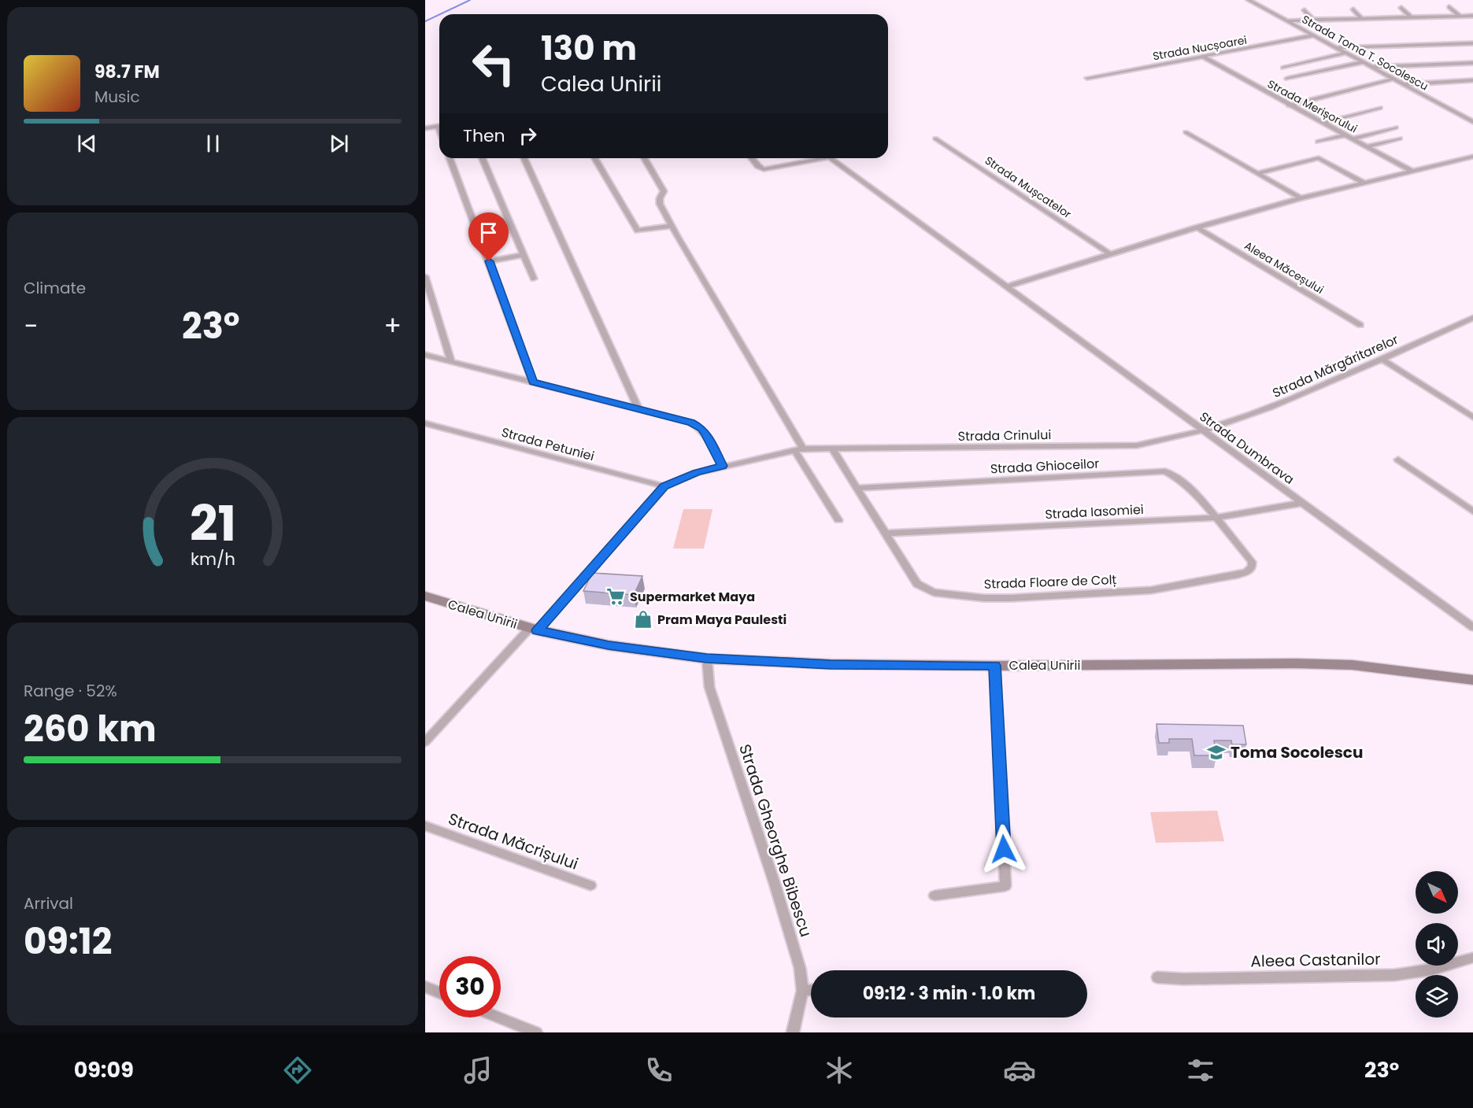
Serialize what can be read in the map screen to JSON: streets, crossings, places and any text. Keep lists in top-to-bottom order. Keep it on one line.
{"streets":{"main road":["Calea Unirii"],"street":["Strada Nucșoarei","Strada Toma T. Socolescu","Strada Merișorului","Strada Mușcatelor","Aleea Măceșului","Strada Mărgăritarelor","Strada Crinului","Strada Petuniei","Strada Dumbrava","Strada Ghioceilor","Strada Iasomiei","Strada Floare de Colț","Strada Gheorghe Bibescu","Strada Măcrișului","Aleea Castanilor"]},"crossings":[["Strada Nucșoarei","Strada Toma T. Socolescu"],["Strada Nucșoarei","Strada Merișorului"],["Strada Mărgăritarelor","Strada Crinului"],["Strada Mărgăritarelor","Strada Dumbrava"],["Strada Crinului","Strada Petuniei"],["Strada Crinului","Strada Dumbrava"],["Strada Crinului","Strada Floare de Colț"],["Strada Dumbrava","Strada Iasomiei"],["Strada Ghioceilor","Strada Iasomiei"],["Strada Ghioceilor","Strada Floare de Colț"],["Strada Iasomiei","Strada Floare de Colț"],["Calea Unirii","Strada Gheorghe Bibescu"]],"places":{"supermarket":["Supermarket Maya"],"shop":["Pram Maya Paulesti"],"school or university":["Toma Socolescu"]},"north":"bottom right","page":{"turn":["130 m","Calea Unirii"],"song":["98.7 FM","Music"],"then":"Then","tile":["Climate",["Range · 52%","260 km"],["Arrival","09:12"]],"heat":["−","23°","+"],"limit":"30","trip":"09:12 · 3 min · 1.0 km","tabs":["09:09","23°"],"gauge":["21","km/h"]}}
